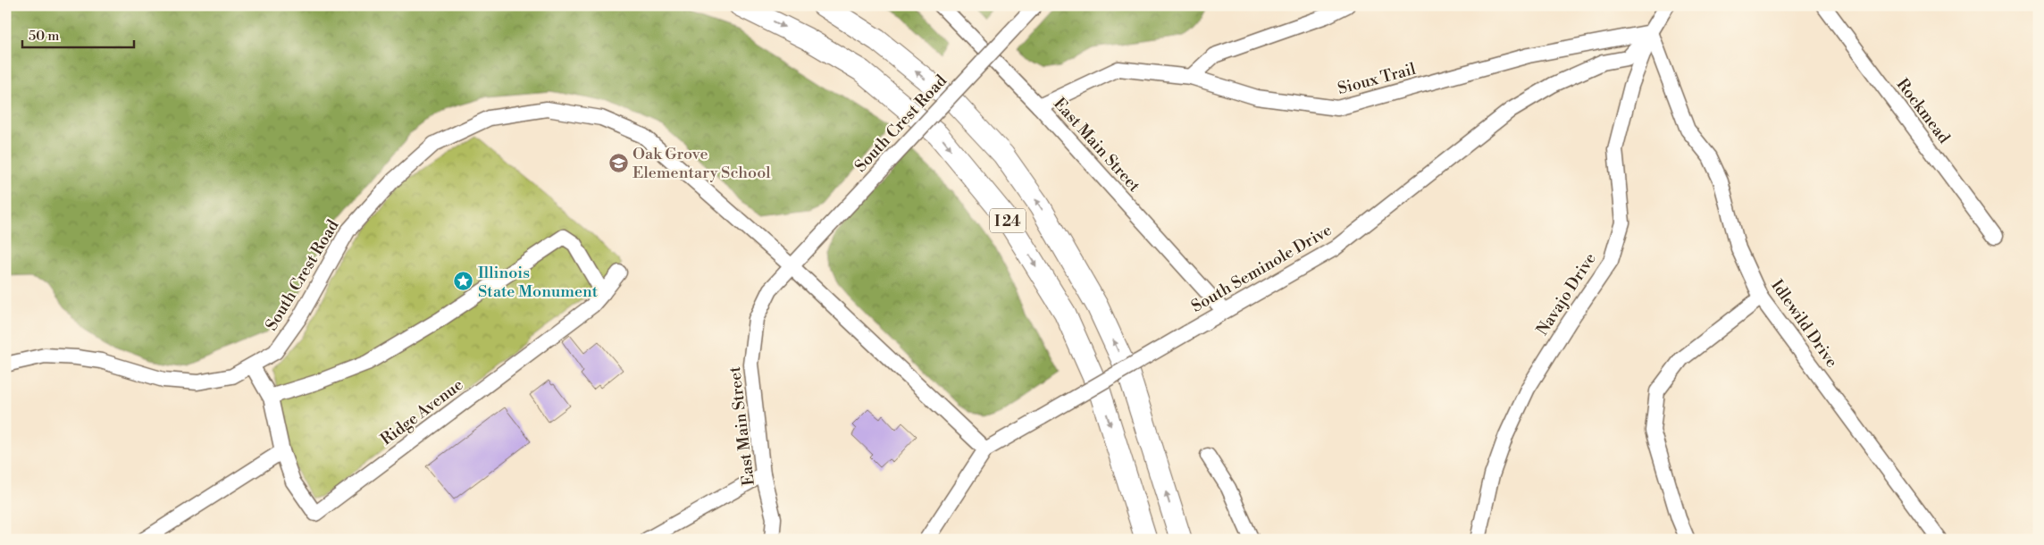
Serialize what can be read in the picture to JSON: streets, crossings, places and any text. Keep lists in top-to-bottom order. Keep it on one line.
{"streets":{"highway":["I 24"],"street":["Sioux Trail","Rockmead","South Crest Road","East Main Street","South Seminole Drive","Navajo Drive","Idlewild Drive","Ridge Avenue"]},"crossings":[["Sioux Trail","East Main Street"],["Sioux Trail","South Seminole Drive"],["Sioux Trail","Navajo Drive"],["Sioux Trail","Idlewild Drive"],["South Crest Road","East Main Street"],["South Crest Road","South Seminole Drive"],["South Crest Road","Ridge Avenue"],["East Main Street","South Seminole Drive"],["South Seminole Drive","Navajo Drive"],["South Seminole Drive","Idlewild Drive"],["Navajo Drive","Idlewild Drive"]],"places":{"school or university":["Oak Grove Elementary School"],"place":["Illinois State Monument"]},"scale_bar":"50 m"}
